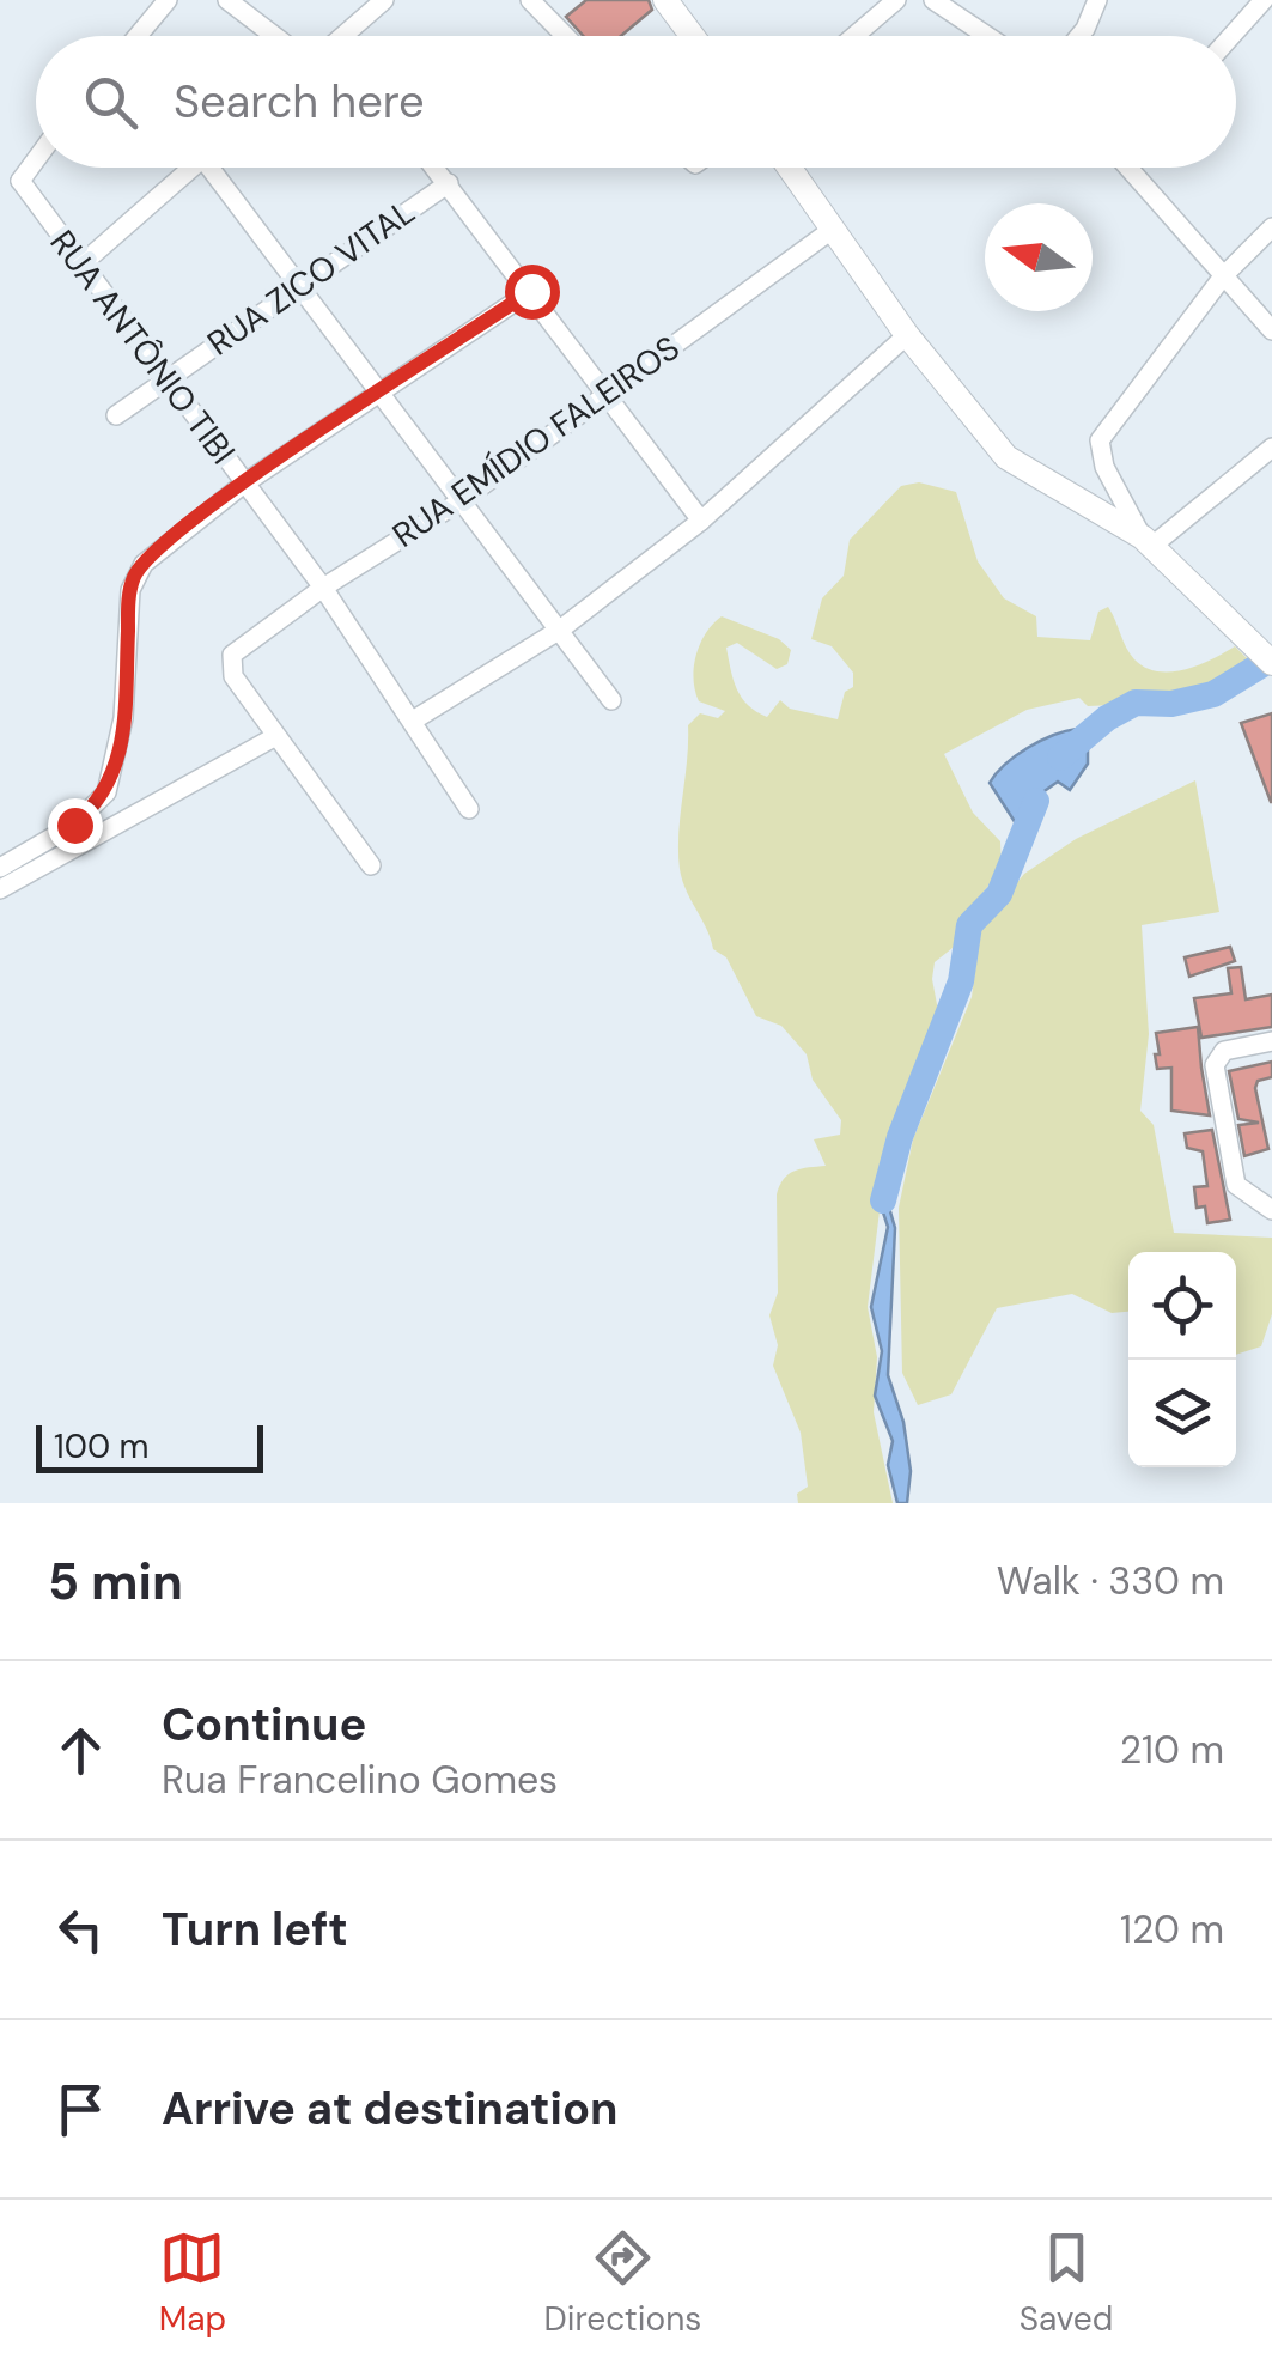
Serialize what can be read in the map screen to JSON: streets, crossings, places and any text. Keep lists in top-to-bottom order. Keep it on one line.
{"streets":{"street":["RUA ZICO VITAL","RUA ANTÔNIO TIBI","RUA EMÍDIO FALEIROS"]},"crossings":[["RUA ZICO VITAL","RUA ANTÔNIO TIBI"],["RUA ANTÔNIO TIBI","RUA EMÍDIO FALEIROS"]],"scale_bar":"100 m","north":"left","page":{"search":"Search here","scale":"100 m","heading":["5 min","Walk · 330 m"],"list":[["Continue","Rua Francelino Gomes","210 m"],["Turn left","120 m"],"Arrive at destination"],"nav":["Map","Directions","Saved"]}}
